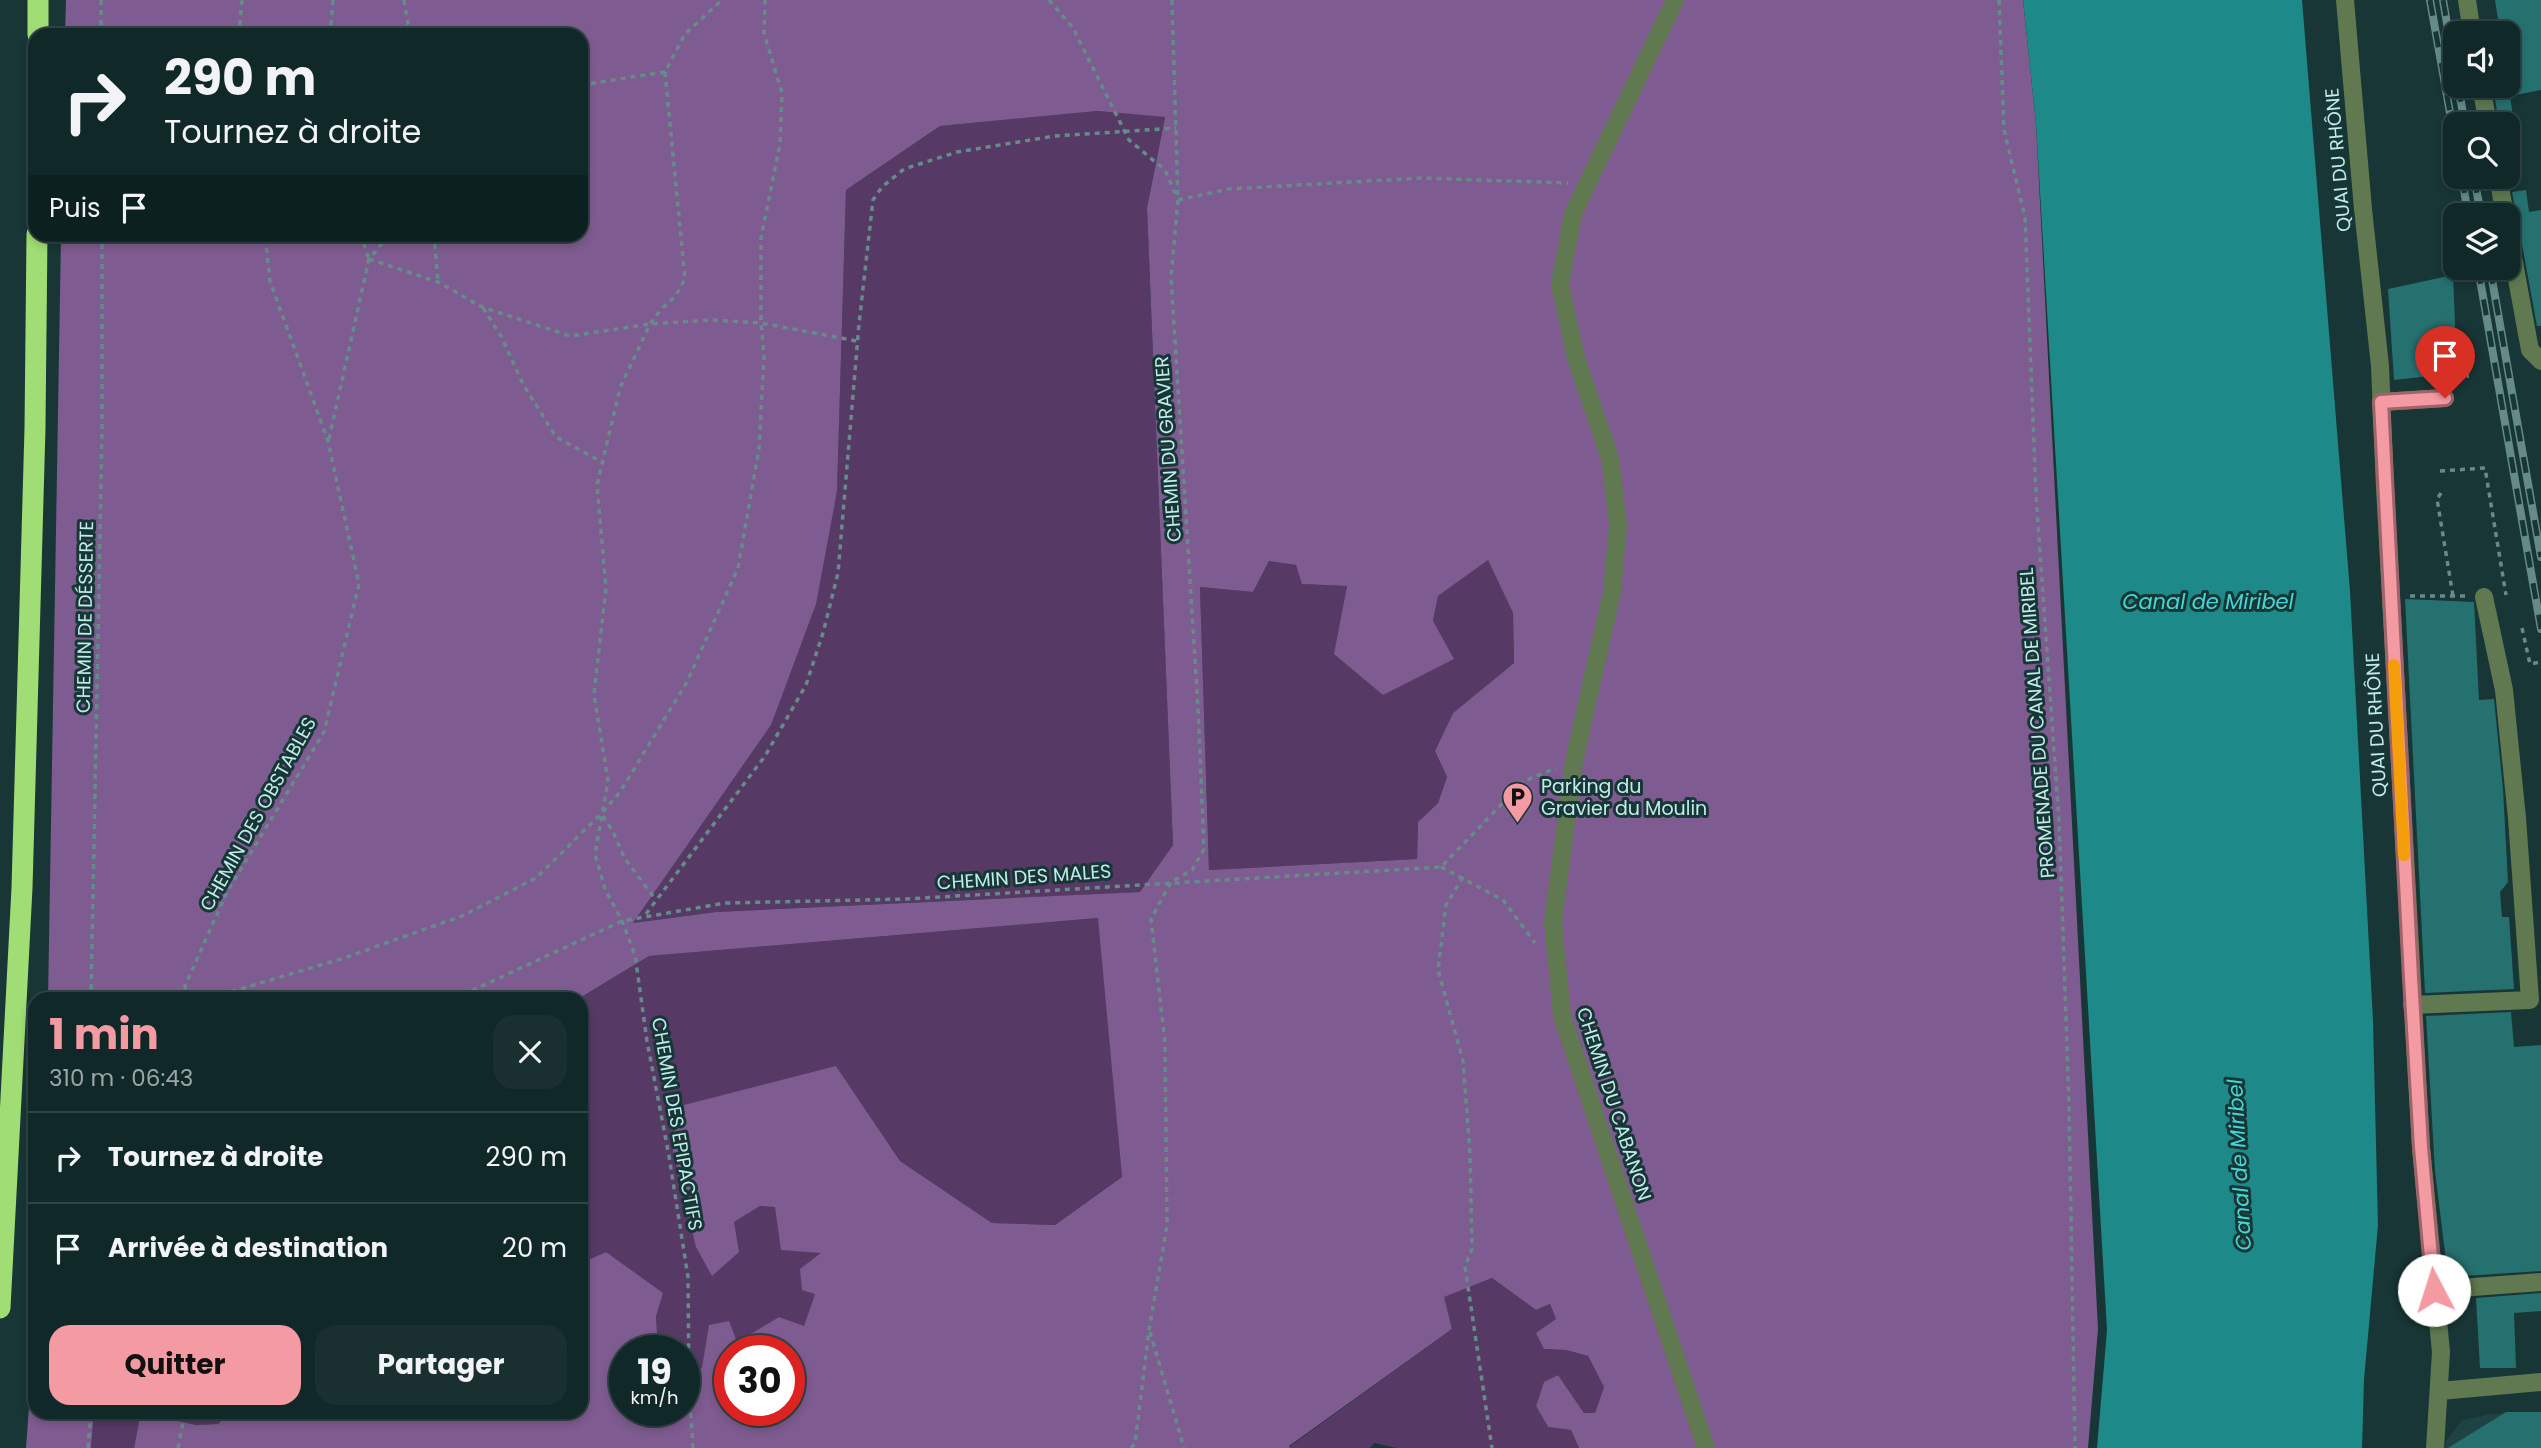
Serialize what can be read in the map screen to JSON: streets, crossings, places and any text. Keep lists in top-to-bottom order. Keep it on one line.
{"streets":{"street":["QUAI DU RHÔNE","CHEMIN DU CABANON"],"path":["CHEMIN DU GRAVIER","CHEMIN DE DÉSSERTE","PROMENADE DU CANAL DE MIRIBEL","CHEMIN DES OBSTABLES","CHEMIN DES MALES","CHEMIN DES EPIPACTIFS"]},"crossings":[["CHEMIN DU GRAVIER","CHEMIN DES MALES"],["CHEMIN DES MALES","CHEMIN DES EPIPACTIFS"]],"water":["Canal de Miribel"],"places":{"parking":["Parking du Gravier du Moulin"]},"page":{"turn":["290 m","Tournez à droite"],"then":"Puis","heading":["1 min","310 m · 06:43"],"list":[{"name":"Tournez à droite","value":"290 m"},{"name":"Arrivée à destination","value":"20 m"}],"buttons":["Quitter","Partager"],"speed":"19 km/h","limit":"30"}}
